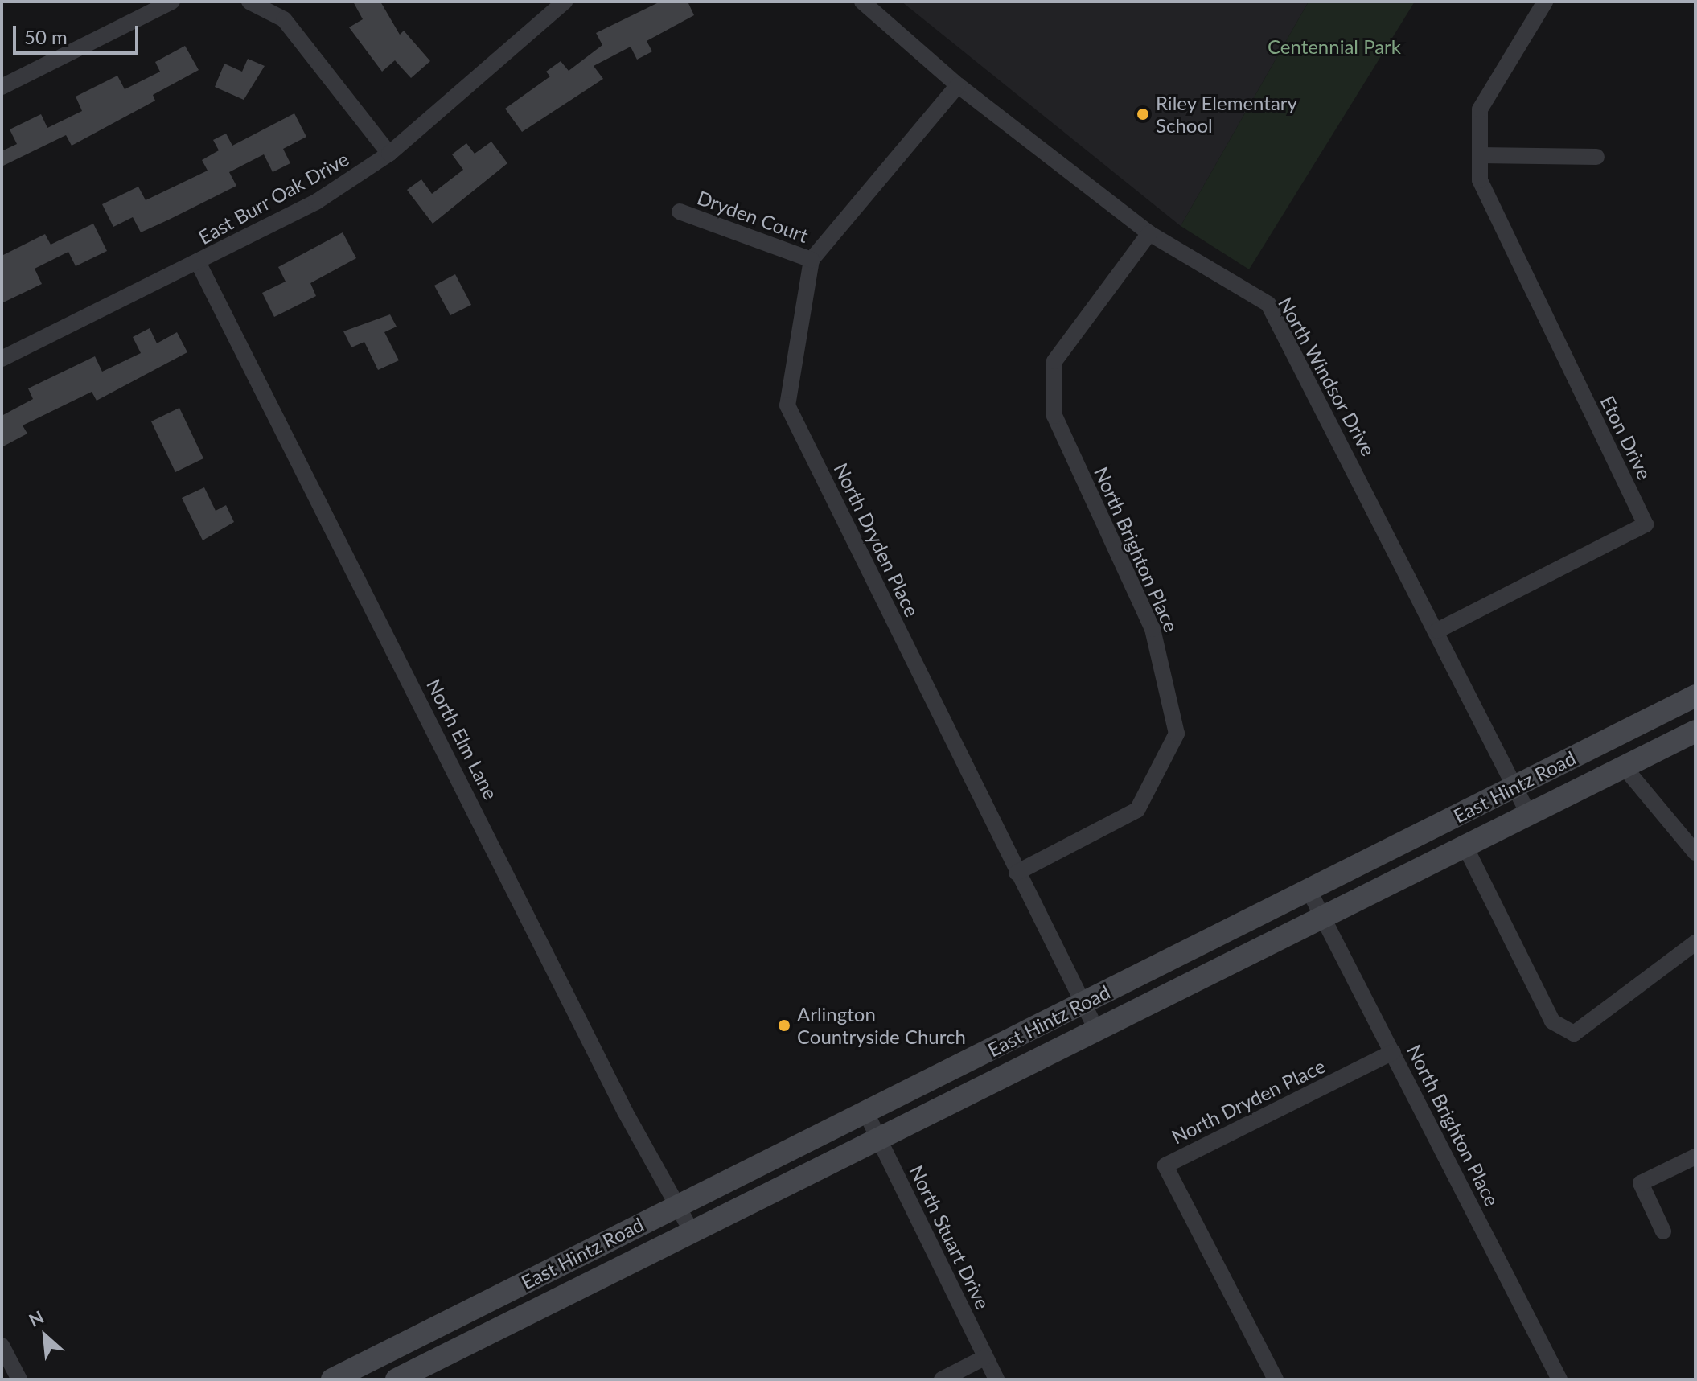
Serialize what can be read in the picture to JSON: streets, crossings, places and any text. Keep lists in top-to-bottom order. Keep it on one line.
{"streets":{"main road":["East Hintz Road"],"street":["East Burr Oak Drive","Dryden Court","North Windsor Drive","Eton Drive","North Dryden Place","North Brighton Place","North Elm Lane","North Stuart Drive"]},"crossings":[["East Burr Oak Drive","North Elm Lane"],["Dryden Court","North Dryden Place"],["North Windsor Drive","Eton Drive"],["North Windsor Drive","North Brighton Place"],["North Windsor Drive","East Hintz Road"],["North Dryden Place","North Brighton Place"],["North Dryden Place","East Hintz Road"],["North Brighton Place","East Hintz Road"],["North Elm Lane","East Hintz Road"],["East Hintz Road","North Stuart Drive"]],"parks":["Centennial Park"],"places":["Riley Elementary School","Arlington Countryside Church"],"scale_bar":"50 m","north":"top left"}
